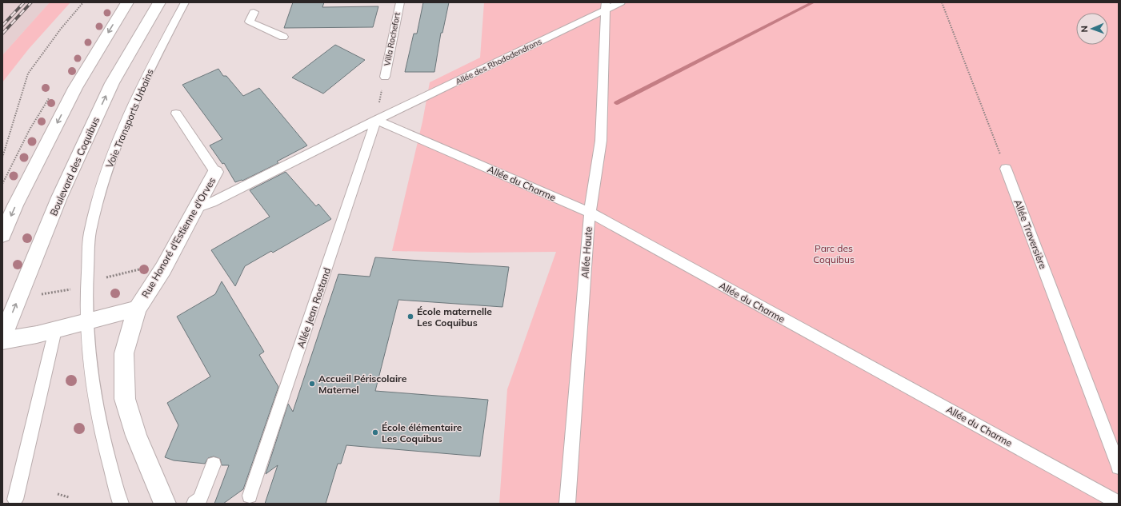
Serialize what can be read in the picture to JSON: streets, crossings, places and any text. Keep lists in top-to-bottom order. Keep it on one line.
{"streets":{"main road":["Boulevard des Coquibus","Rue Honoré d'Estienne d'Orves"],"lane":["Villa Rochefort","Allée des Rhododendrons","Voie Transports Urbains","Allée du Charme","Allée Traversière","Allée Haute","Allée Jean Rostand"]},"crossings":[["Allée des Rhododendrons","Allée du Charme"],["Allée des Rhododendrons","Rue Honoré d'Estienne d'Orves"],["Allée des Rhododendrons","Allée Haute"],["Allée des Rhododendrons","Allée Jean Rostand"],["Allée du Charme","Allée Haute"],["Allée du Charme","Allée Jean Rostand"]],"parks":["Parc des Coquibus"],"places":["École maternelle Les Coquibus","Accueil Périscolaire Maternel","École élémentaire Les Coquibus"],"north":"left"}
